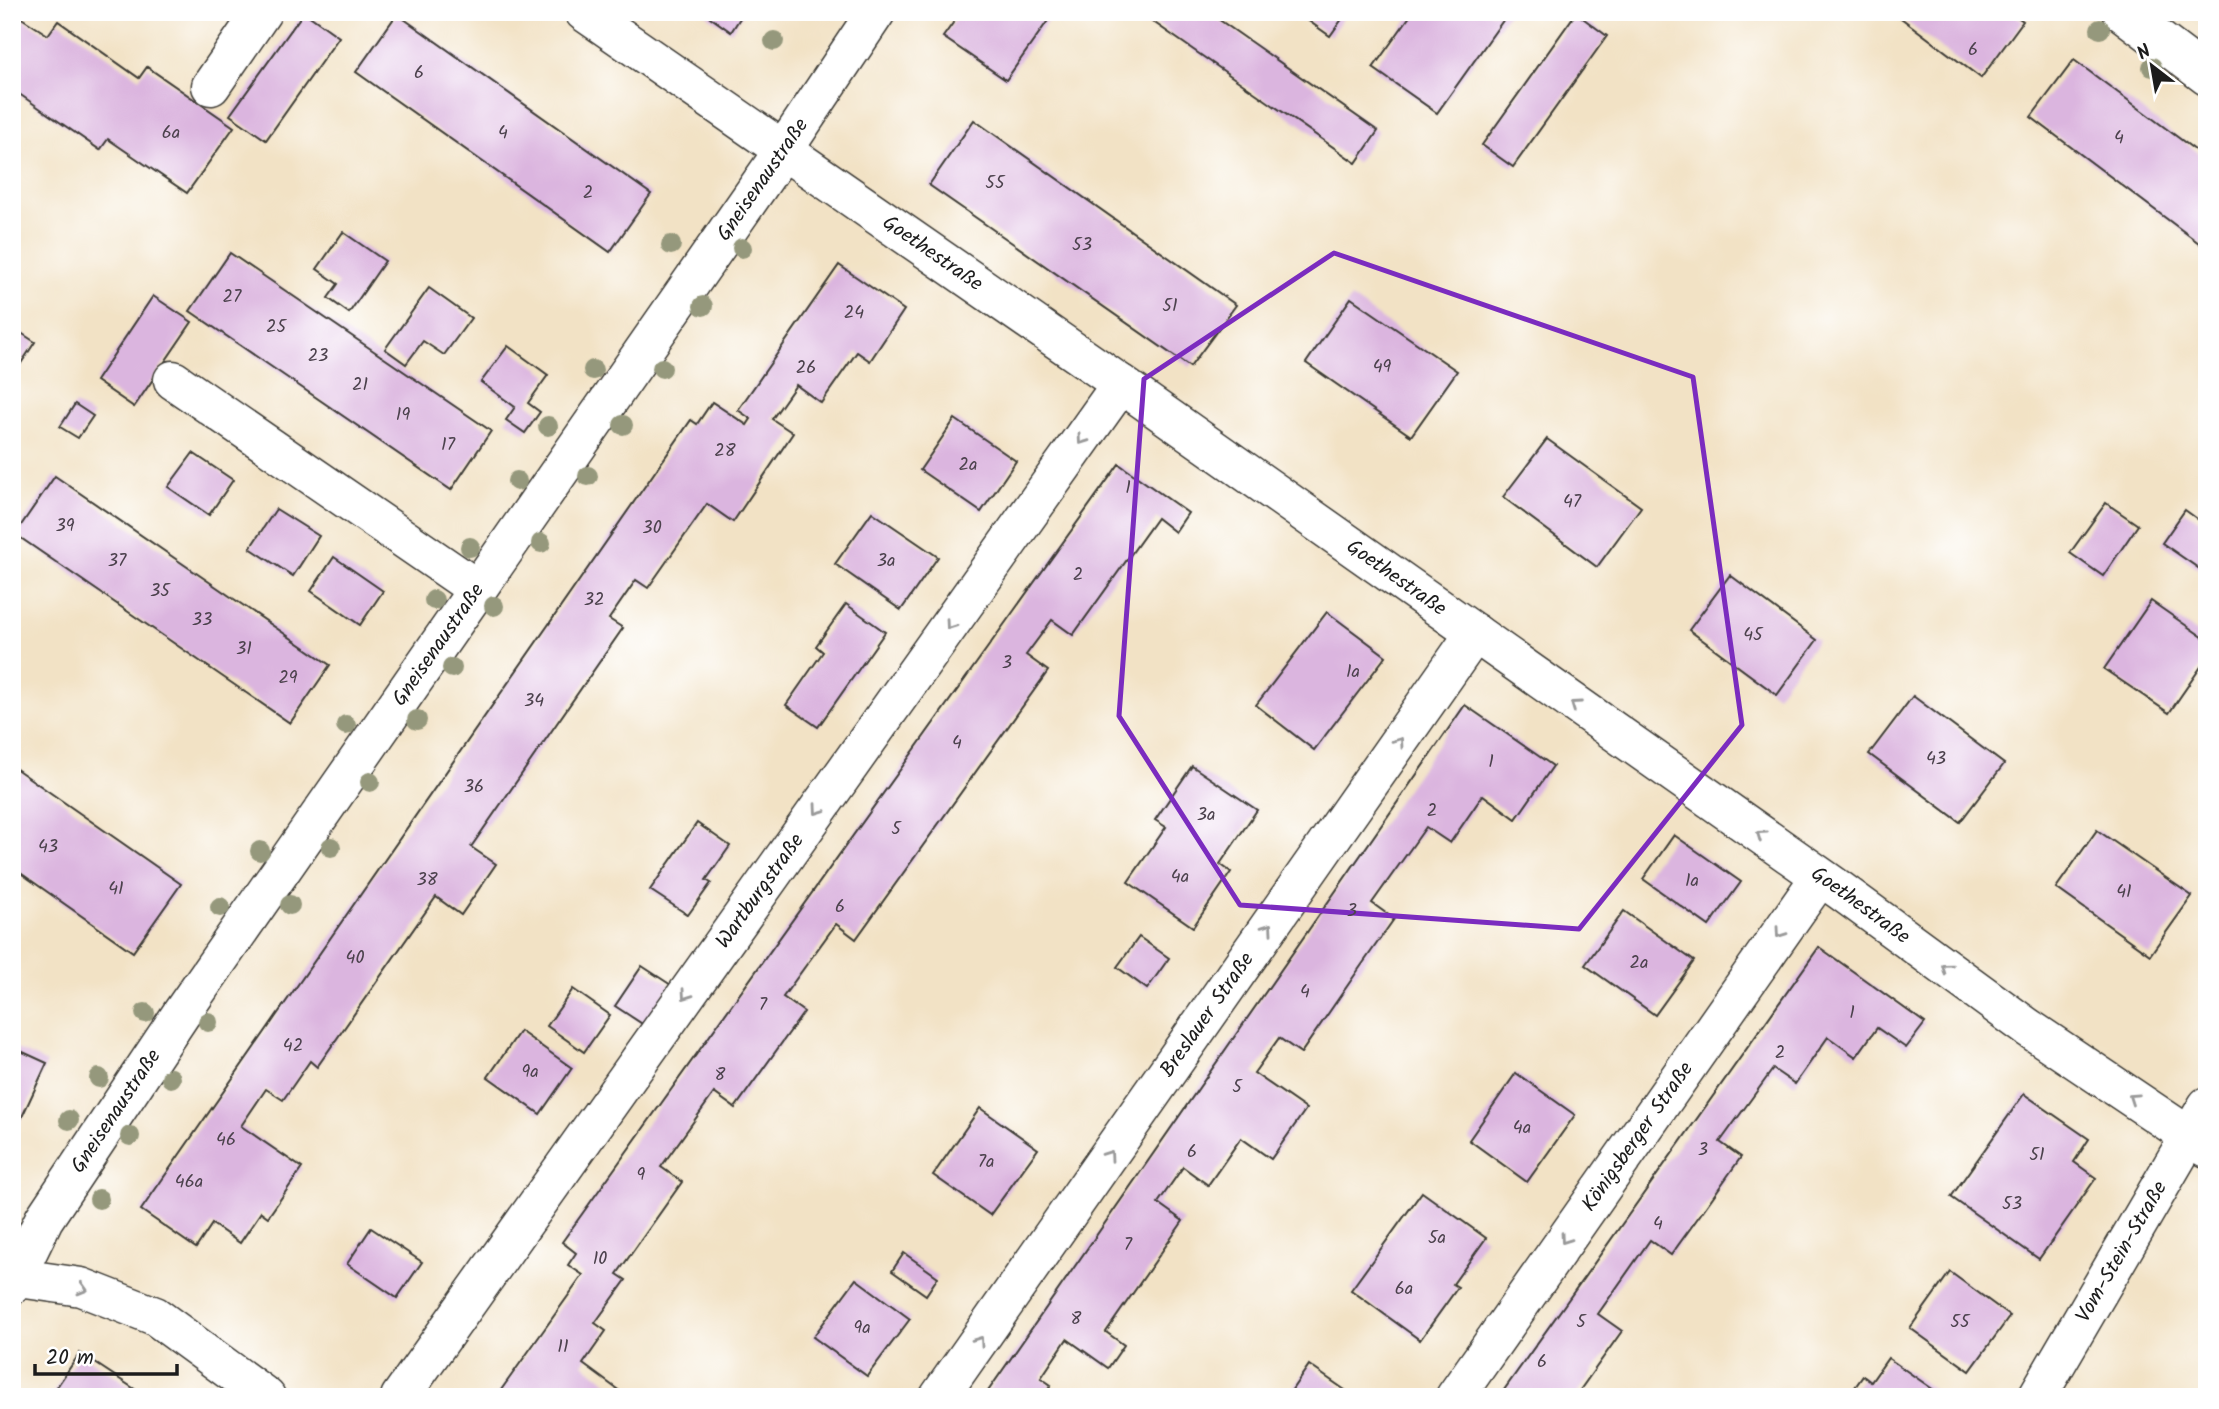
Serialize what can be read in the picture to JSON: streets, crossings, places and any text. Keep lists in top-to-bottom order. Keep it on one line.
{"streets":{"street":["Gneisenaustraße","Goethestraße","Wartburgstraße","Breslauer Straße","Königsberger Straße","Vom-Stein-Straße"]},"crossings":[["Gneisenaustraße","Goethestraße"],["Goethestraße","Wartburgstraße"],["Goethestraße","Breslauer Straße"],["Goethestraße","Königsberger Straße"],["Goethestraße","Vom-Stein-Straße"]],"one_way":["Goethestraße","Wartburgstraße","Breslauer Straße","Königsberger Straße"],"house_numbers":["6","6","6a","4","4","55","2","53","27","51","24","25","23","49","26","21","19","17","28","2a","1","47","39","30","37","3a","2","35","32","33","45","31","3","1a","29","34","4","43","1","36","2","3a","5","43","4a","38","1a","41","41","6","3","40","2a","4","7","1","42","2","9a","8","5","4a","46","3","6","51","7a","9","46a","53","4","5a","7","10","6a","8","5","55","9a","11","6"],"scale_bar":"20 m","north":"top left"}
